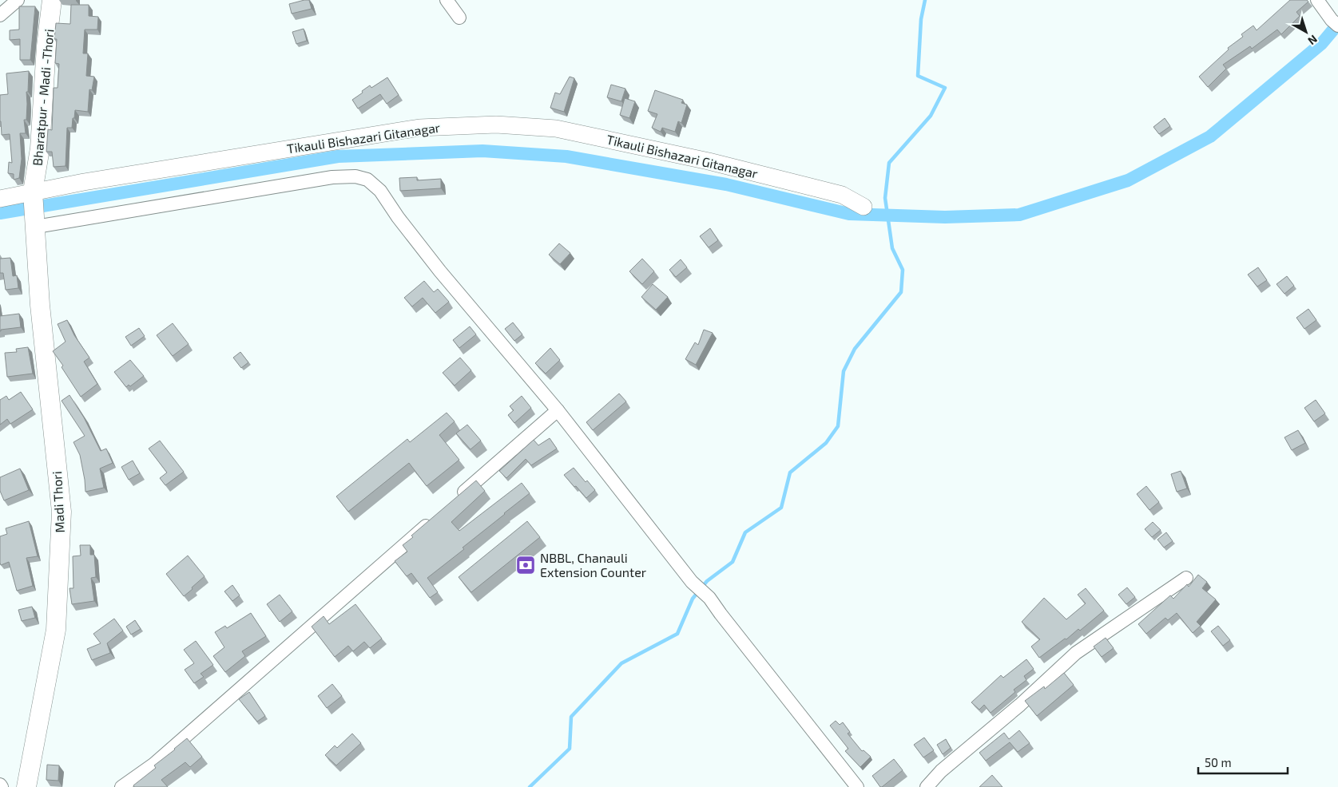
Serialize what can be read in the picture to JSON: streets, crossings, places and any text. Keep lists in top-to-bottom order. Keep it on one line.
{"streets":{"main road":["Bharatpur - Madi -Thori","Madi Thori"],"street":["Tikauli Bishazari Gitanagar"]},"crossings":[["Bharatpur - Madi -Thori","Tikauli Bishazari Gitanagar"],["Bharatpur - Madi -Thori","Madi Thori"]],"places":{"bank":["NBBL, Chanauli Extension Counter"]},"scale_bar":"50 m","north":"bottom right"}
